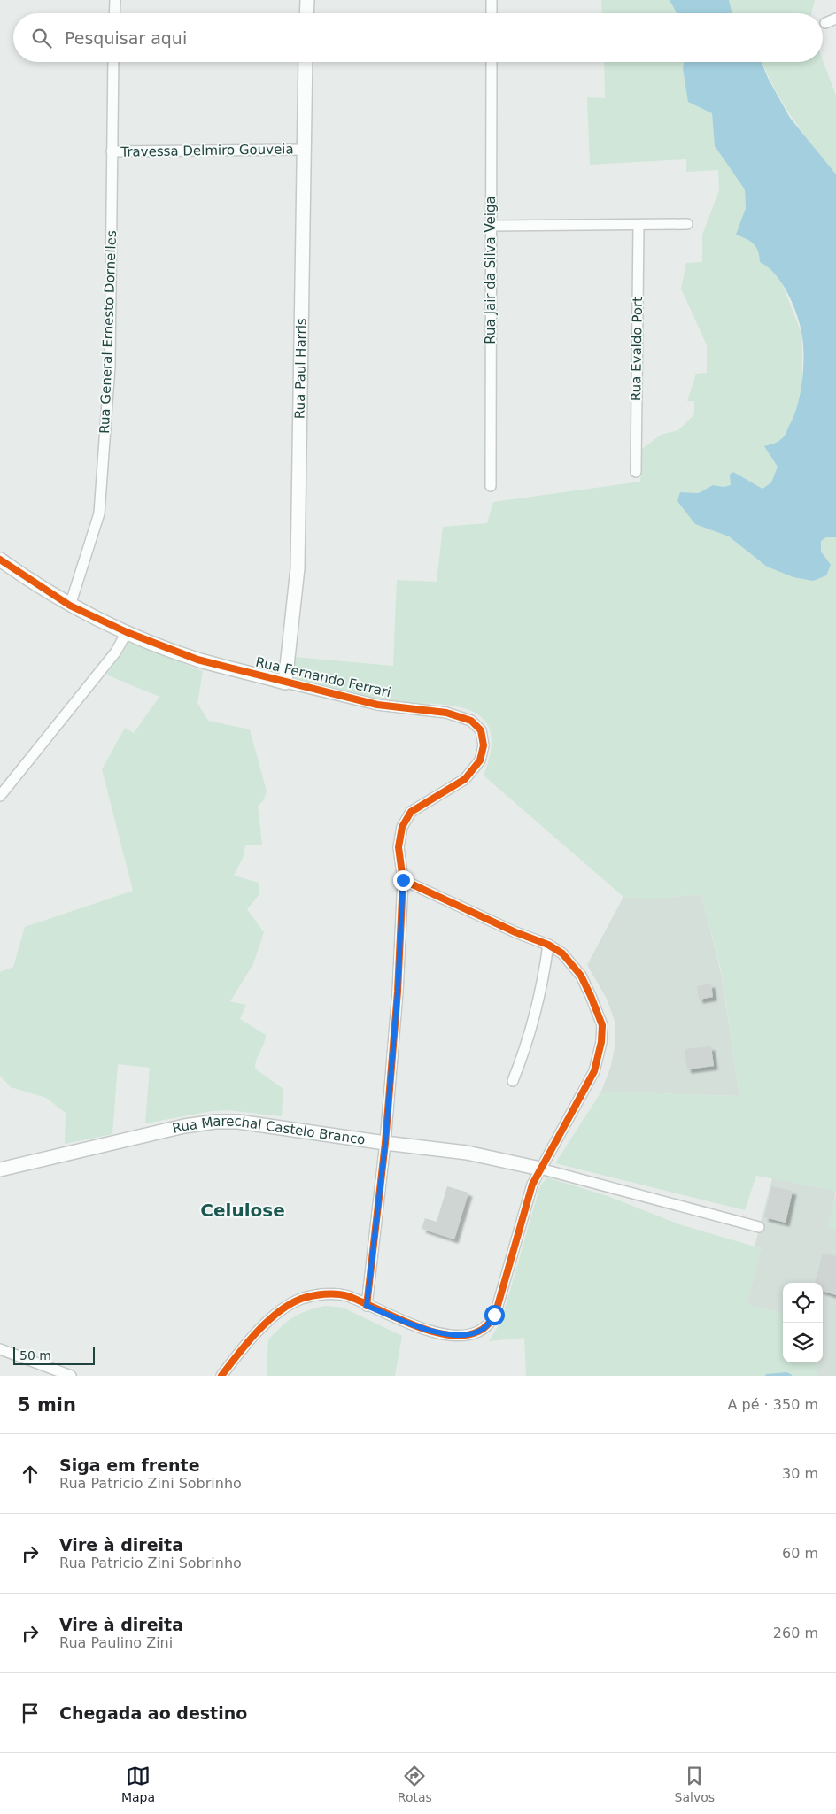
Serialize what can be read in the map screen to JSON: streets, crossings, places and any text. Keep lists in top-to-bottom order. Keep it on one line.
{"streets":{"street":["Travessa Delmiro Gouveia","Rua Jair da Silva Veiga","Rua General Ernesto Dornelles","Rua Evaldo Port","Rua Paul Harris","Rua Fernando Ferrari","Rua Marechal Castelo Branco"]},"crossings":[["Travessa Delmiro Gouveia","Rua General Ernesto Dornelles"],["Travessa Delmiro Gouveia","Rua Paul Harris"],["Rua General Ernesto Dornelles","Rua Fernando Ferrari"],["Rua Paul Harris","Rua Fernando Ferrari"],["Rua Fernando Ferrari","Rua Marechal Castelo Branco"]],"districts":["Celulose"],"scale_bar":"50 m","page":{"search":"Pesquisar aqui","scale":"50 m","heading":["5 min","A pé · 350 m"],"list":[["Siga em frente","Rua Patricio Zini Sobrinho","30 m"],["Vire à direita","Rua Patricio Zini Sobrinho","60 m"],["Vire à direita","Rua Paulino Zini","260 m"],"Chegada ao destino"],"nav":["Mapa","Rotas","Salvos"]}}
